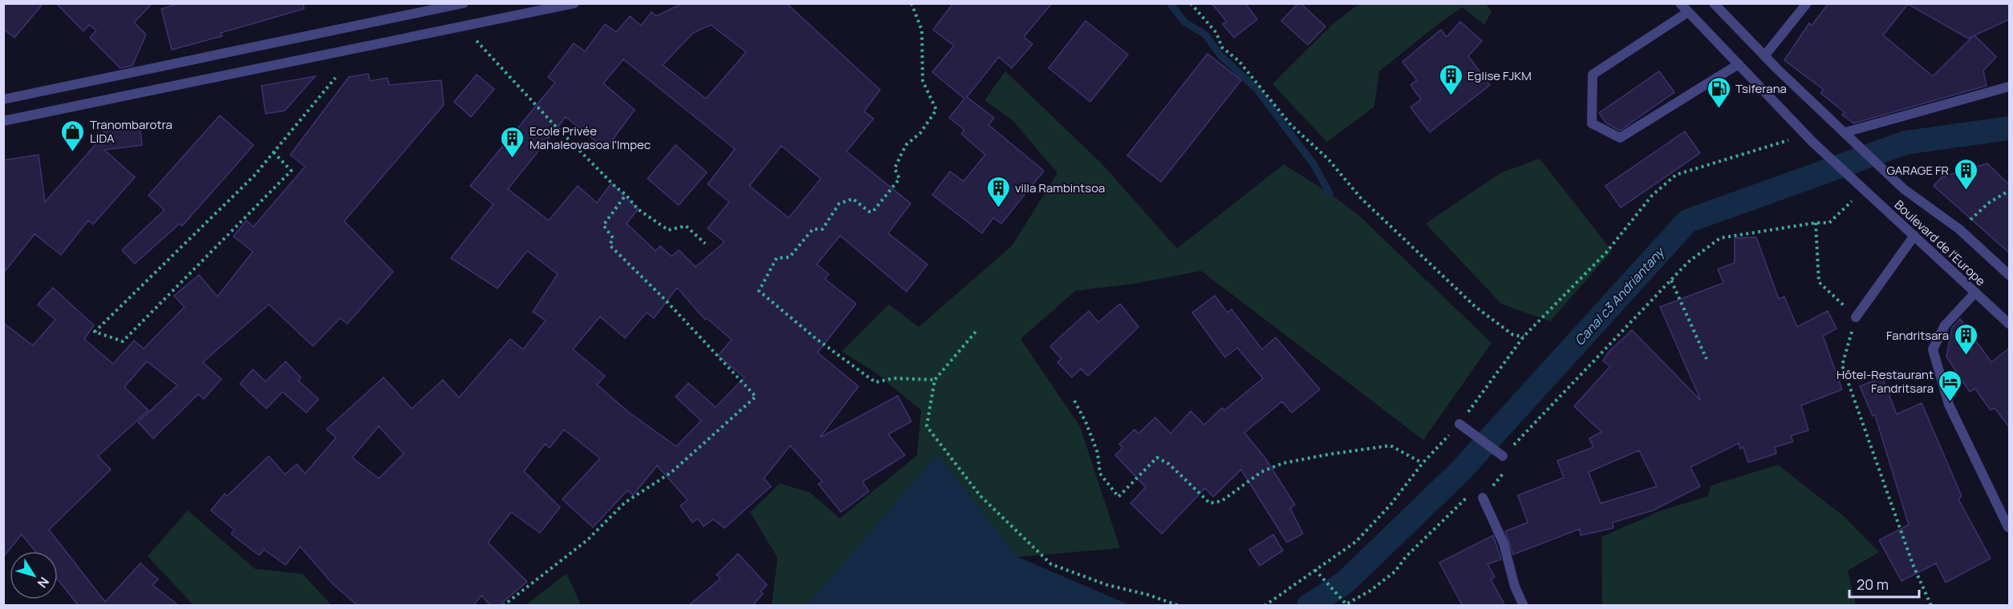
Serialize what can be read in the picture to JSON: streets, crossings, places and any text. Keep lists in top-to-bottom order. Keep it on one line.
{"streets":{"street":["Boulevard de l'Europe"]},"water":["Canal c3 Andriantany"],"places":{"building":["Eglise FJKM","Ecole Privée Mahaleovasoa l'Impec","GARAGE FR","villa Rambintsoa","Fandritsara"],"fuel station":["Tsiferana"],"shop":["Tranombarotra LIDA"],"hotel":["Hôtel-Restaurant Fandritsara"]},"scale_bar":"20 m","north":"bottom right"}
